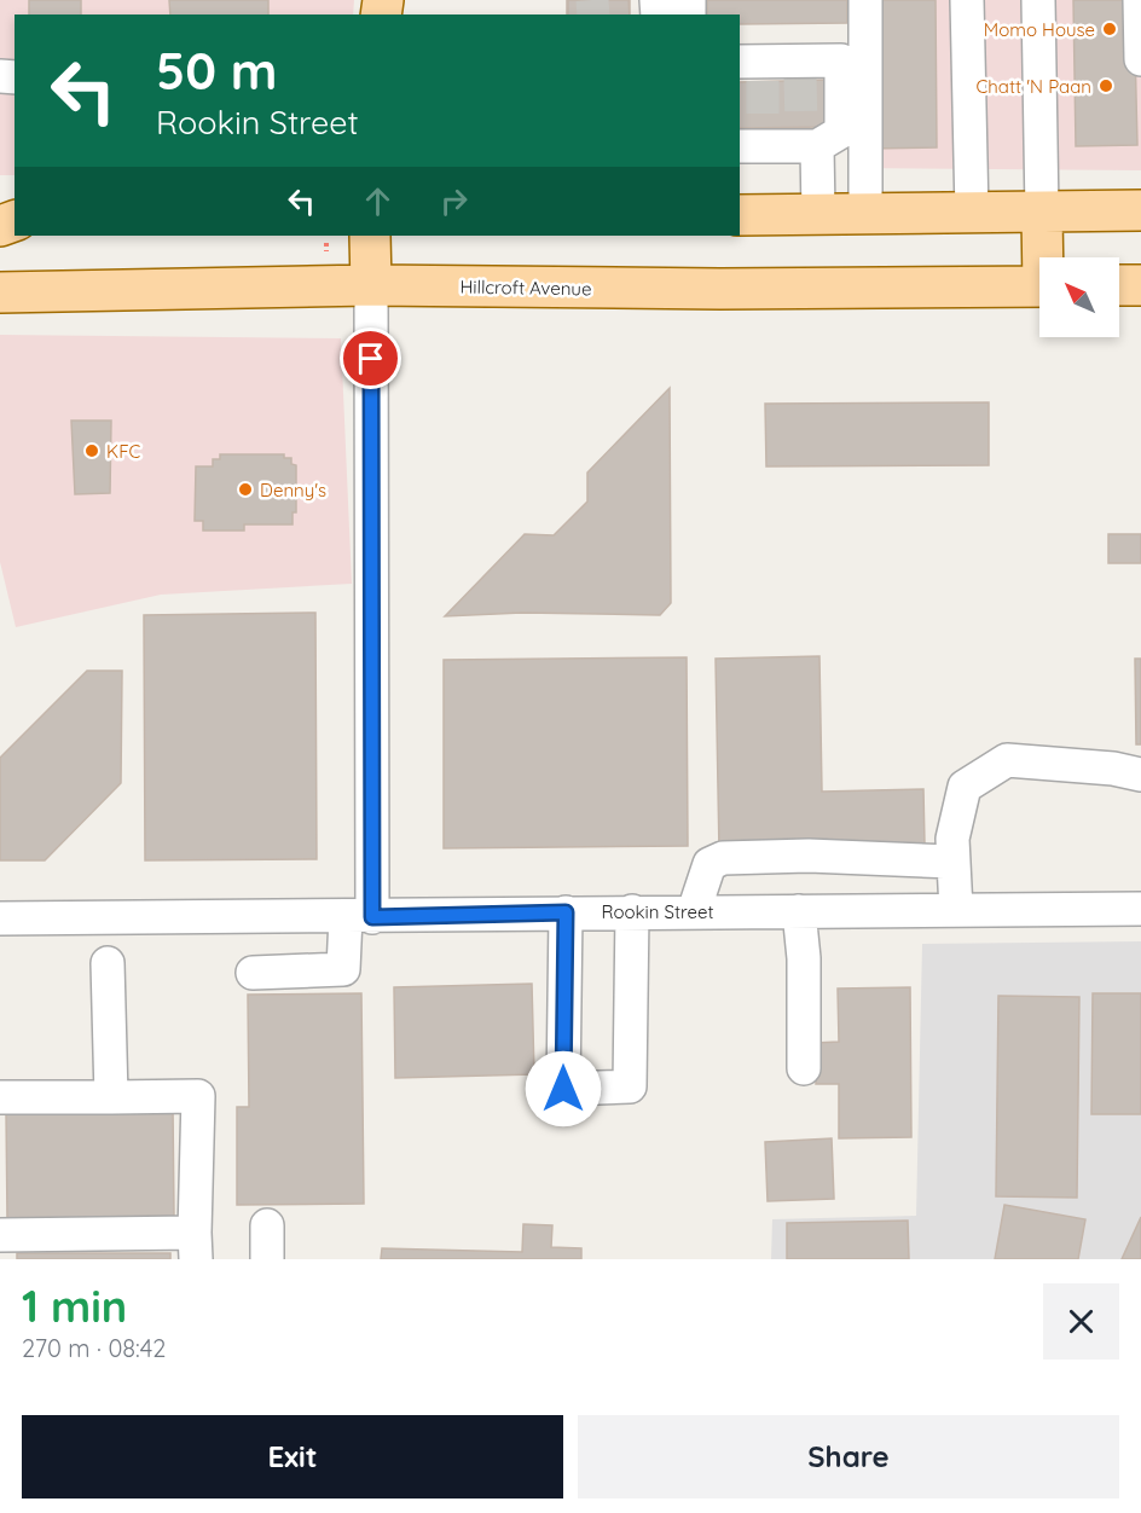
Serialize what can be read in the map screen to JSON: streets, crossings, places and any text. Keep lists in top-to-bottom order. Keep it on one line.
{"streets":{"main road":["Hillcroft Avenue"],"street":["Rookin Street"]},"places":["Momo House","Chatt 'N Paan","KFC","Denny's"],"north":"top left","page":{"turn":["50 m","Rookin Street"],"heading":["1 min","270 m · 08:42"],"buttons":["Exit","Share"]}}
